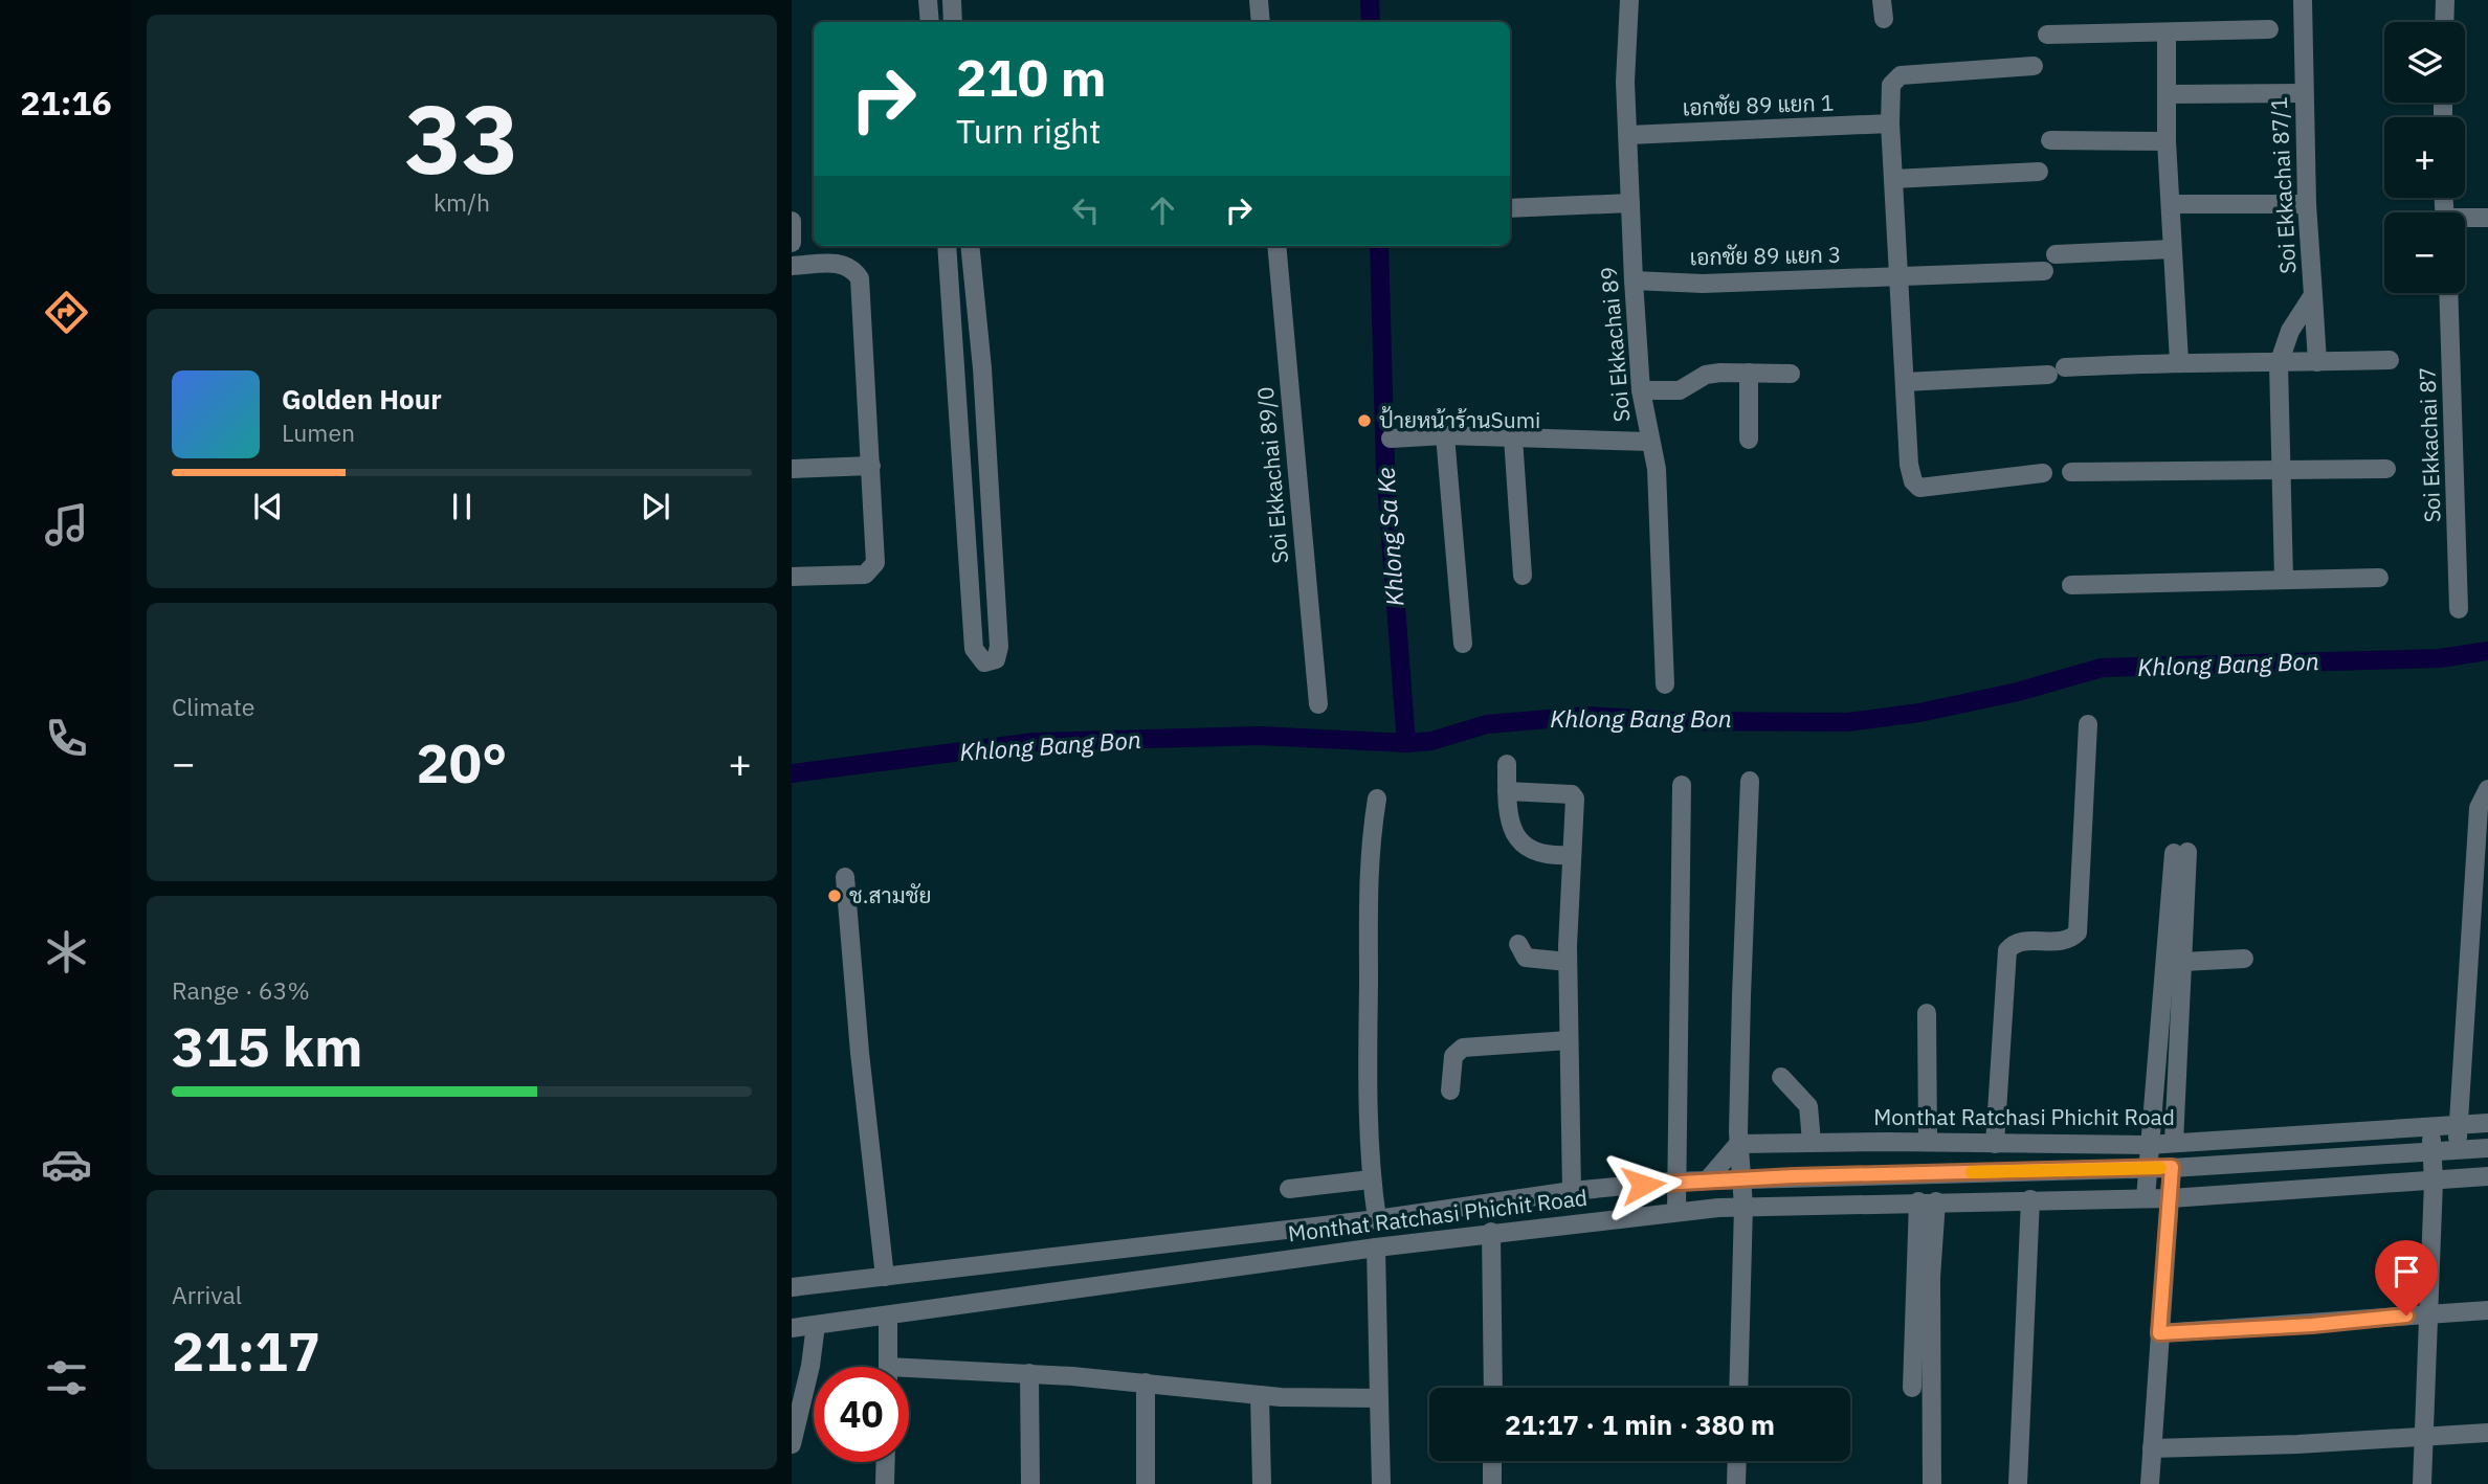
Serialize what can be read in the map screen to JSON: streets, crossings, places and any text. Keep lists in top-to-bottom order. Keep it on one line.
{"streets":{"street":["เอกชัย 89 แยก 1","Soi Ekkachai 87/1","เอกชัย 89 แยก 3","Soi Ekkachai 89","Soi Ekkachai 87","Soi Ekkachai 89/0","Monthat Ratchasi Phichit Road"]},"crossings":[["เอกชัย 89 แยก 1","Soi Ekkachai 89"],["เอกชัย 89 แยก 3","Soi Ekkachai 89"]],"water":["Khlong Sa Ke","Khlong Bang Bon"],"places":["ป้ายหน้าร้านSumi","ช.สามชัย"],"page":{"tabs":"21:16","tile":[["33","km/h"],"Climate",["Range · 63%","315 km"],["Arrival","21:17"]],"map_buttons":["+","−"],"turn":["210 m","Turn right"],"song":["Golden Hour","Lumen"],"heat":["−","20°","+"],"limit":"40","trip":"21:17 · 1 min · 380 m"}}
